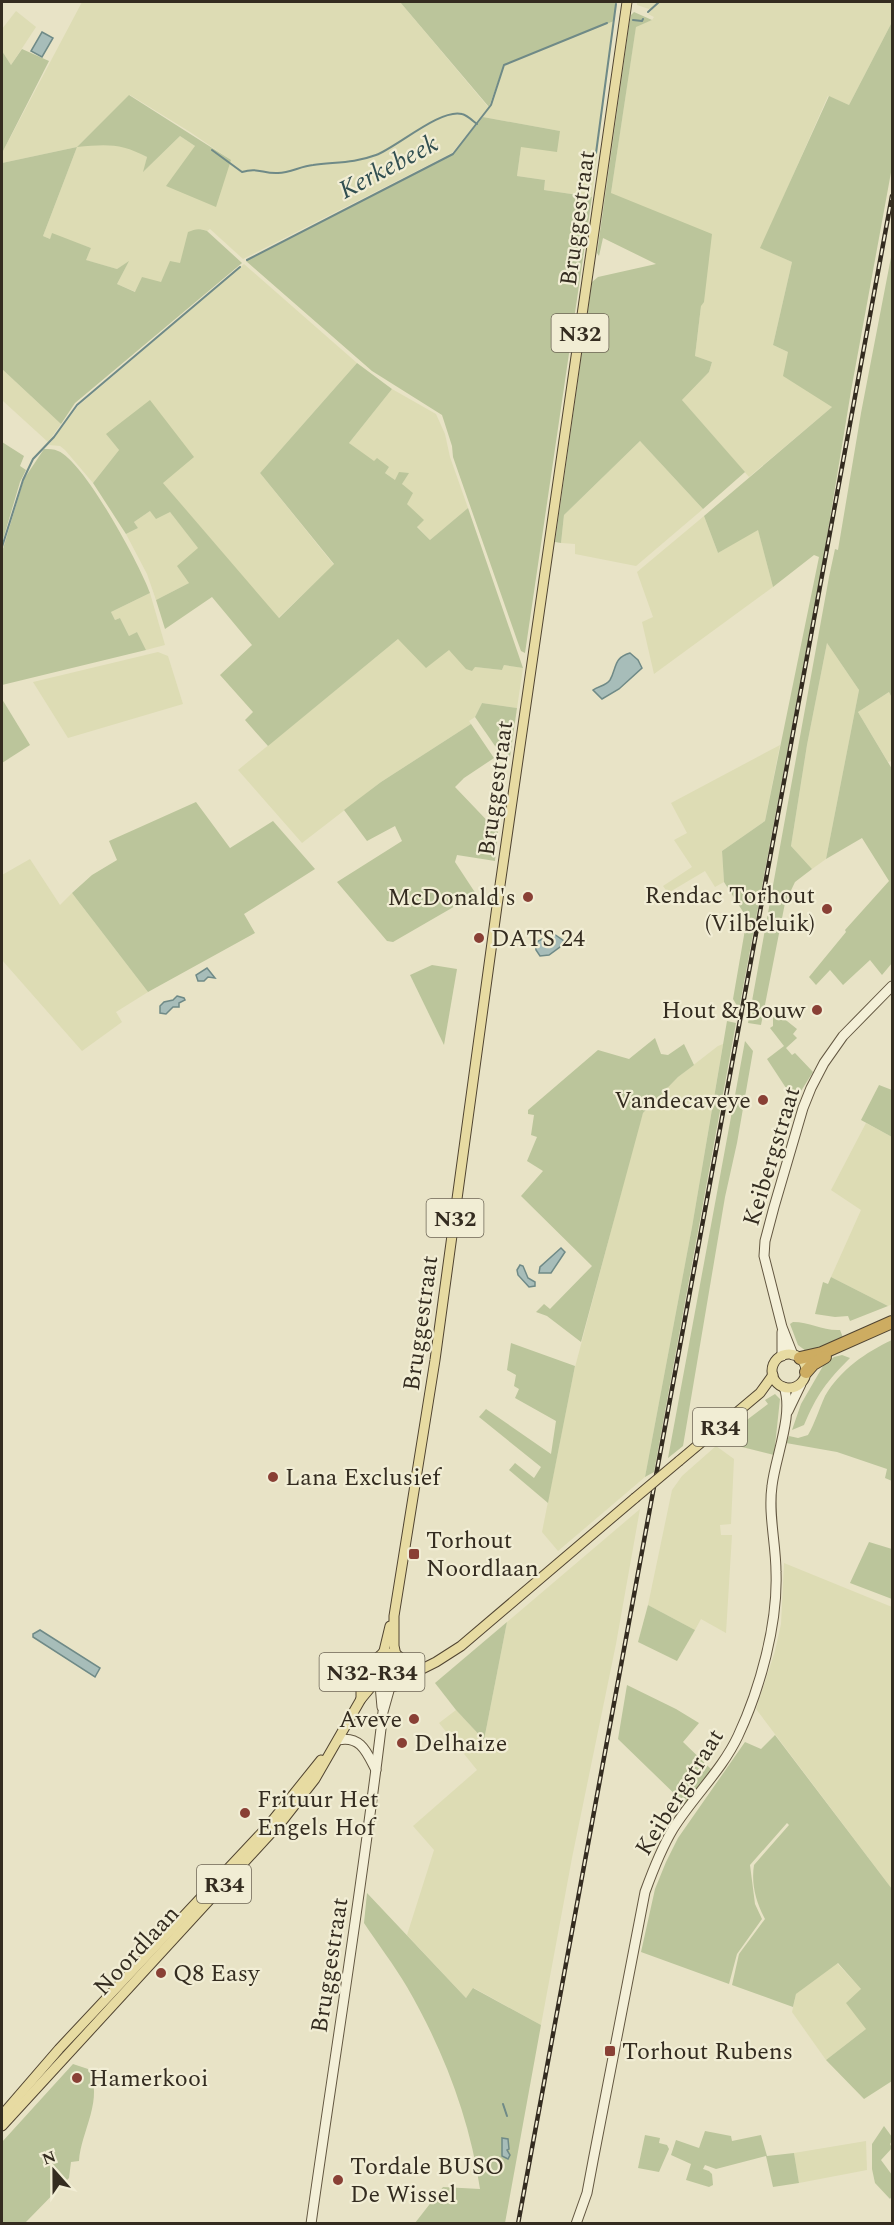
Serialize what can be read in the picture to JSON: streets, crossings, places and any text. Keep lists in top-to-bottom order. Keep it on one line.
{"streets":{"main road":["Bruggestraat","N32","R34","N32-R34","Noordlaan"],"street":["Keibergstraat"]},"crossings":[["Bruggestraat","R34"],["Bruggestraat","N32-R34"],["Bruggestraat","Noordlaan"],["Keibergstraat","R34"],["R34","N32-R34"],["R34","Noordlaan"],["N32-R34","Noordlaan"]],"water":["Kerkebeek"],"places":{"other":["McDonald's","Rendac Torhout (Vilbeluik)","DATS 24","Hout & Bouw","Vandecaveye","Lana Exclusief","Aveve","Delhaize","Frituur Het Engels Hof","Q8 Easy","Hamerkooi","Tordale BUSO De Wissel"],"transit":["Torhout Noordlaan","Torhout Rubens"]},"north":"top"}
